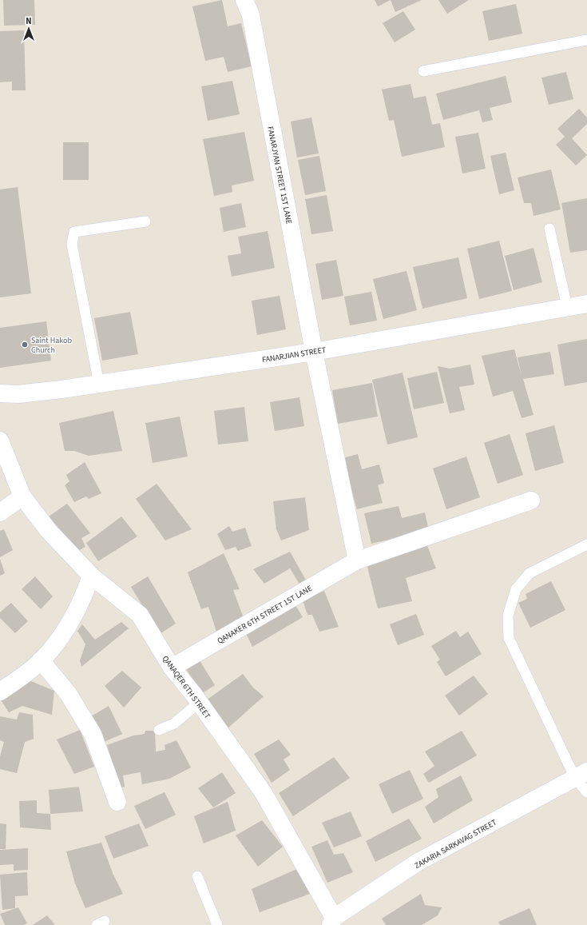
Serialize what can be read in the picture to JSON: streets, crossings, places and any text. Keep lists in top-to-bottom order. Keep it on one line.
{"streets":{"street":["FANARJYAN STREET 1ST LANE","FANARJIAN STREET","QANAKER 6TH STREET 1ST LANE","QANAQER 6TH STREET","ZAKARIA SARKAVAG STREET"]},"crossings":[["FANARJYAN STREET 1ST LANE","FANARJIAN STREET"],["QANAKER 6TH STREET 1ST LANE","QANAQER 6TH STREET"],["QANAQER 6TH STREET","ZAKARIA SARKAVAG STREET"]],"places":["Saint Hakob Church"],"north":"top"}
